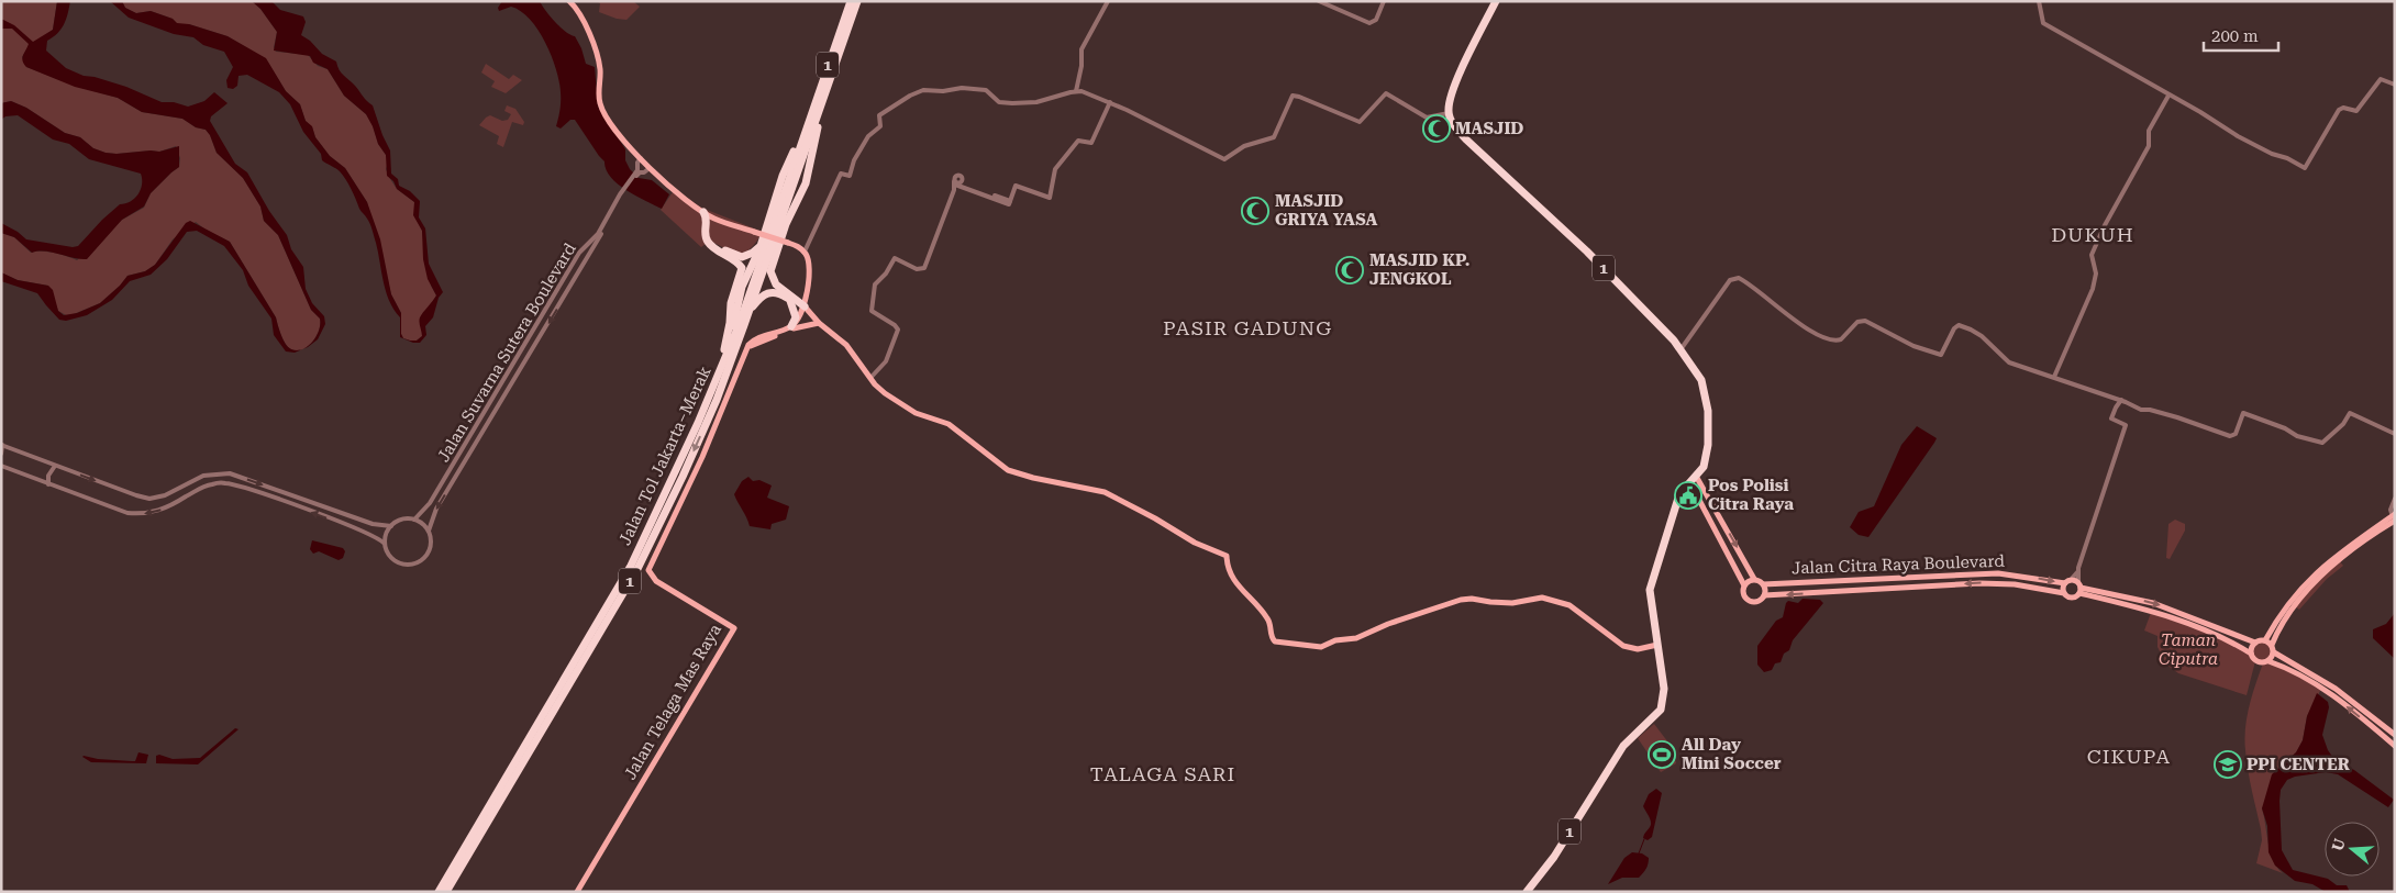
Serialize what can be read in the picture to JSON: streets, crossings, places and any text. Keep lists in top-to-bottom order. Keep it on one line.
{"streets":{"highway":["1","Jalan Tol Jakarta–Merak"],"main road":["Jalan Citra Raya Boulevard","Jalan Telaga Mas Raya"],"street":["Jalan Suvarna Sutera Boulevard"]},"districts":["DUKUH","PASIR GADUNG","CIKUPA","TALAGA SARI"],"parks":["Taman Ciputra"],"places":{"mosque":["MASJID","MASJID GRIYA YASA","MASJID KP. JENGKOL"],"public building":["Pos Polisi Citra Raya"],"sports":["All Day Mini Soccer"],"school or university":["PPI CENTER"]},"scale_bar":"200 m","north":"left"}
